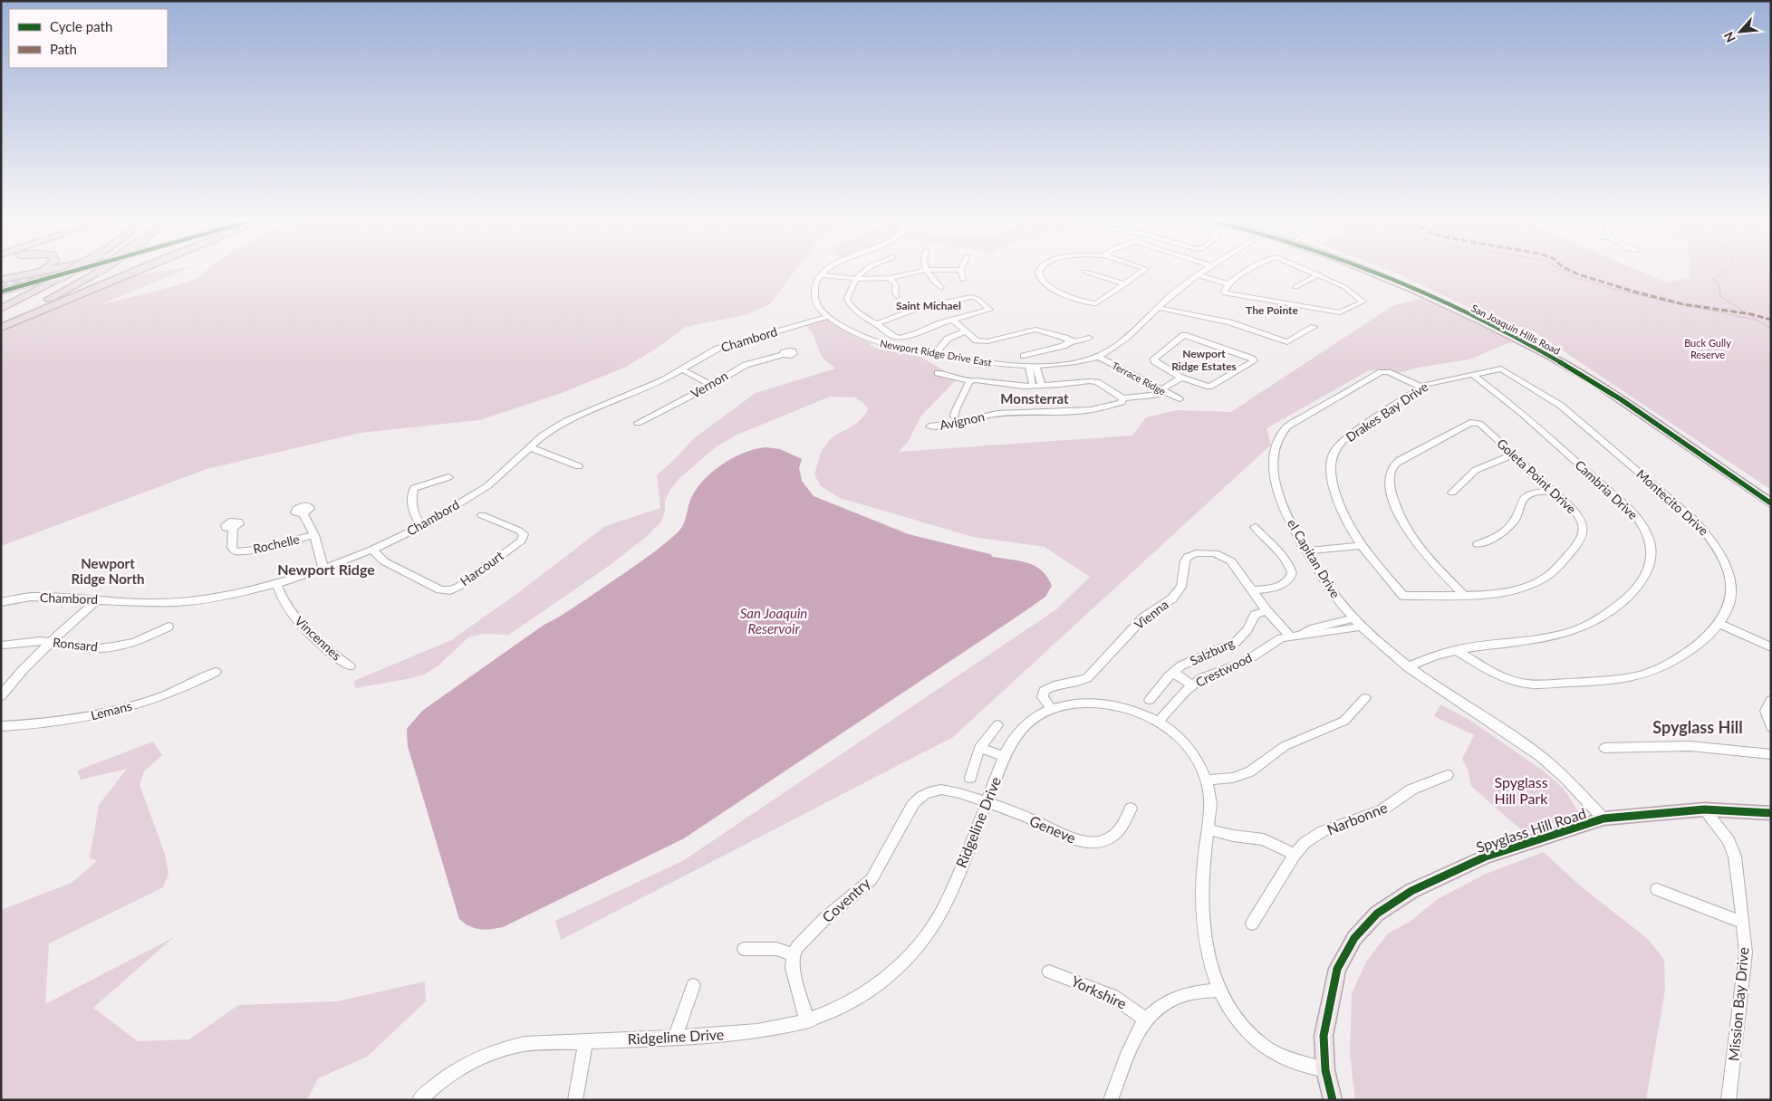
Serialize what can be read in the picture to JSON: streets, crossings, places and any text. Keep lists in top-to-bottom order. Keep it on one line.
{"streets":{"main road":["San Joaquin Hills Road","Spyglass Hill Road"],"street":["Chambord","Newport Ridge Drive East","Terrace Ridge","Vernon","Drakes Bay Drive","Avignon","Goleta Point Drive","Cambria Drive","Montecito Drive","Rochelle","el Capitan Drive","Harcourt","Vienna","Vincennes","Ronsard","Salzburg","Crestwood","Lemans","Narbonne","Ridgeline Drive","Geneve","Coventry","Yorkshire","Mission Bay Drive"]},"crossings":[["Chambord","Newport Ridge Drive East"],["Chambord","Harcourt"],["Chambord","Vincennes"],["Newport Ridge Drive East","Terrace Ridge"],["Drakes Bay Drive","Goleta Point Drive"],["Drakes Bay Drive","Cambria Drive"],["Drakes Bay Drive","Montecito Drive"],["Drakes Bay Drive","el Capitan Drive"],["Cambria Drive","Montecito Drive"],["Cambria Drive","el Capitan Drive"],["el Capitan Drive","Crestwood"],["el Capitan Drive","Spyglass Hill Road"],["Vienna","Salzburg"],["Vienna","Crestwood"],["Vienna","Ridgeline Drive"],["Salzburg","Crestwood"],["Crestwood","Ridgeline Drive"],["Ridgeline Drive","Geneve"],["Ridgeline Drive","Spyglass Hill Road"],["Ridgeline Drive","Coventry"],["Geneve","Coventry"],["Spyglass Hill Road","Mission Bay Drive"]],"districts":["Saint Michael","The Pointe","Newport Ridge Estates","Monsterrat","Newport Ridge North","Newport Ridge","Spyglass Hill"],"water":["San Joaquin Reservoir"],"parks":["Buck Gully Reserve","Spyglass Hill Park"],"legend":["Cycle path","Path"],"north":"bottom left"}
